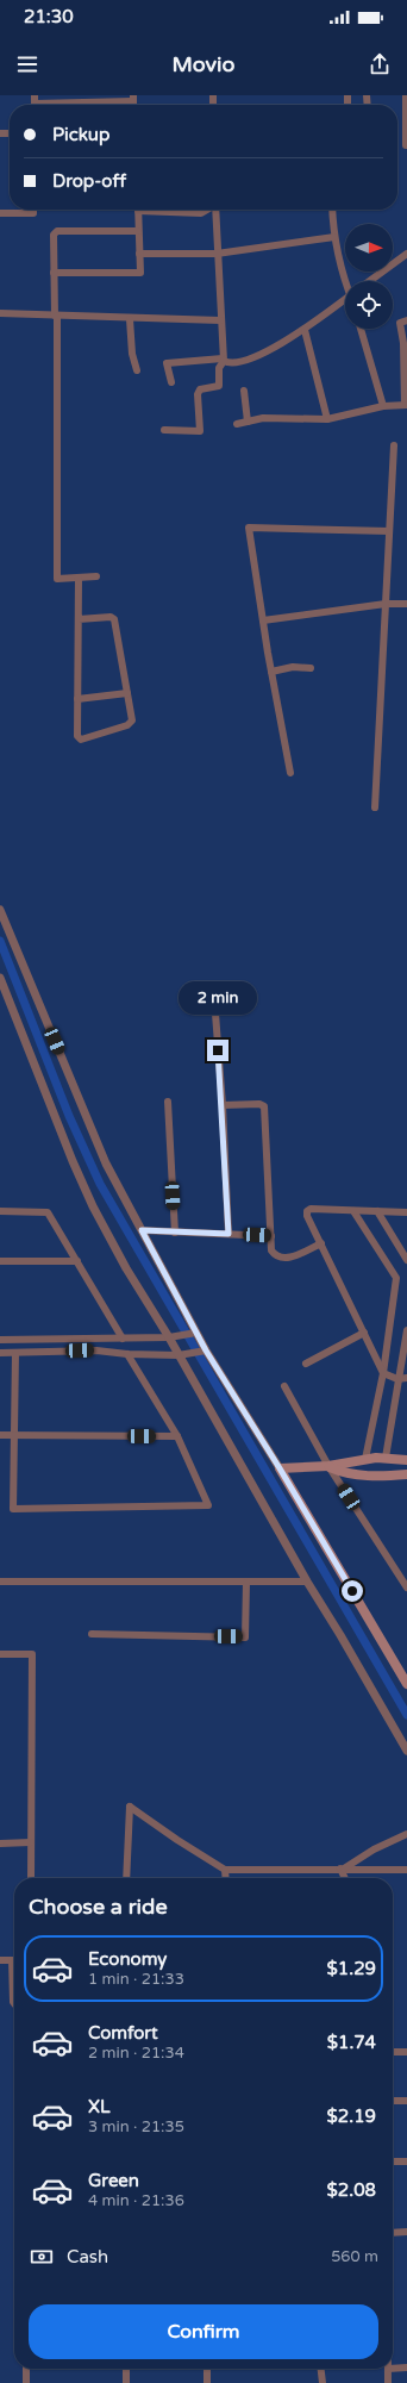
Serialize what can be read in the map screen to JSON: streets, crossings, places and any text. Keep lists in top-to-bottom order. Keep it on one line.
{"north":"right","page":{"status":"21:30","header":"Movio","banner":["Pickup","Drop-off"],"bubble":"2 min","heading":"Choose a ride","list":[{"name":"Economy","note":"1 min · 21:33","value":"$1.29"},{"name":"Comfort","note":"2 min · 21:34","value":"$1.74"},{"name":"XL","note":"3 min · 21:35","value":"$2.19"},{"name":"Green","note":"4 min · 21:36","value":"$2.08"}],"pay":["Cash","560 m"],"buttons":"Confirm"}}
